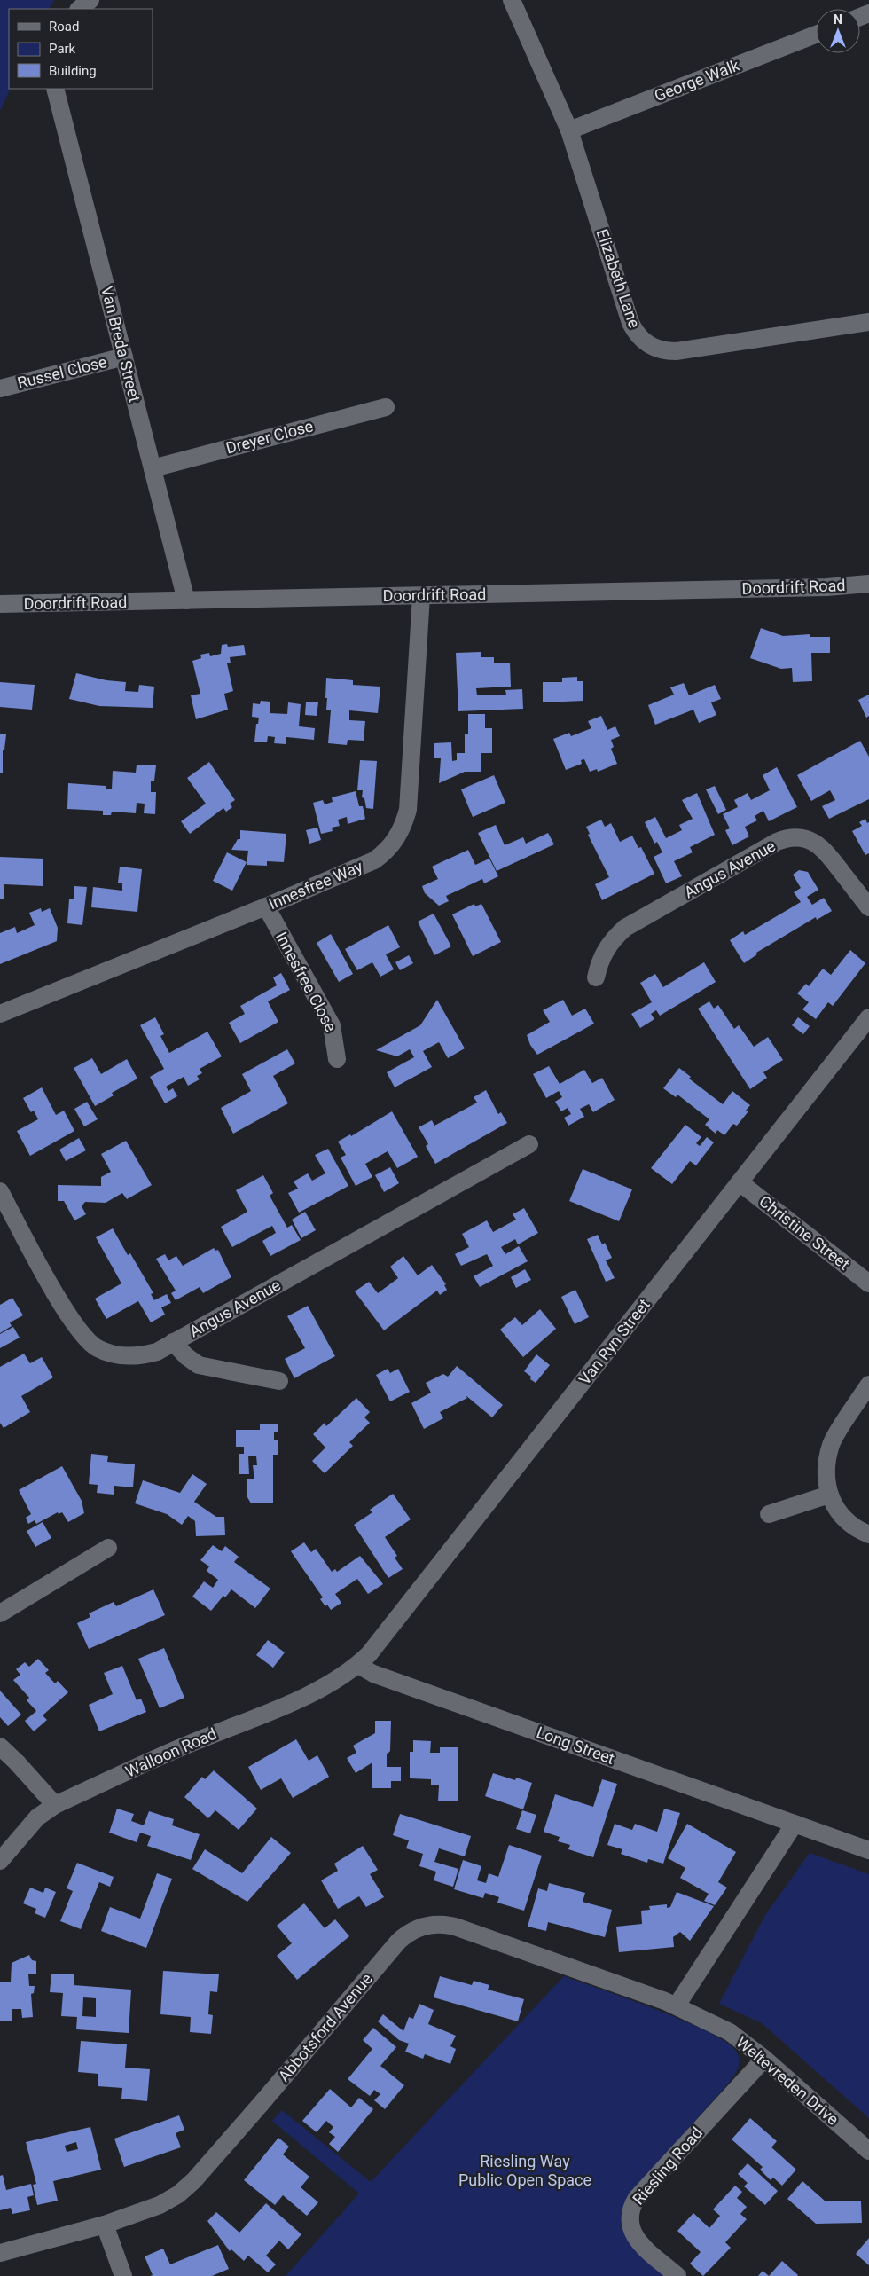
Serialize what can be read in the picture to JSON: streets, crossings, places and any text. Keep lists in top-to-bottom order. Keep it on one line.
{"streets":{"street":["George Walk","Elizabeth Lane","Van Breda Street","Russel Close","Dreyer Close","Doordrift Road","Angus Avenue","Innesfree Way","Innesfree Close","Christine Street","Van Ryn Street","Long Street","Walloon Road","Abbotsford Avenue","Weltevreden Drive","Riesling Road"]},"crossings":[["George Walk","Elizabeth Lane"],["Van Breda Street","Russel Close"],["Van Breda Street","Dreyer Close"],["Van Breda Street","Doordrift Road"],["Doordrift Road","Innesfree Way"],["Innesfree Way","Innesfree Close"],["Christine Street","Van Ryn Street"],["Van Ryn Street","Long Street"],["Van Ryn Street","Walloon Road"],["Long Street","Walloon Road"],["Abbotsford Avenue","Weltevreden Drive"],["Weltevreden Drive","Riesling Road"]],"parks":["Riesling Way Public Open Space"],"legend":["Road","Park","Building"],"north":"top"}
